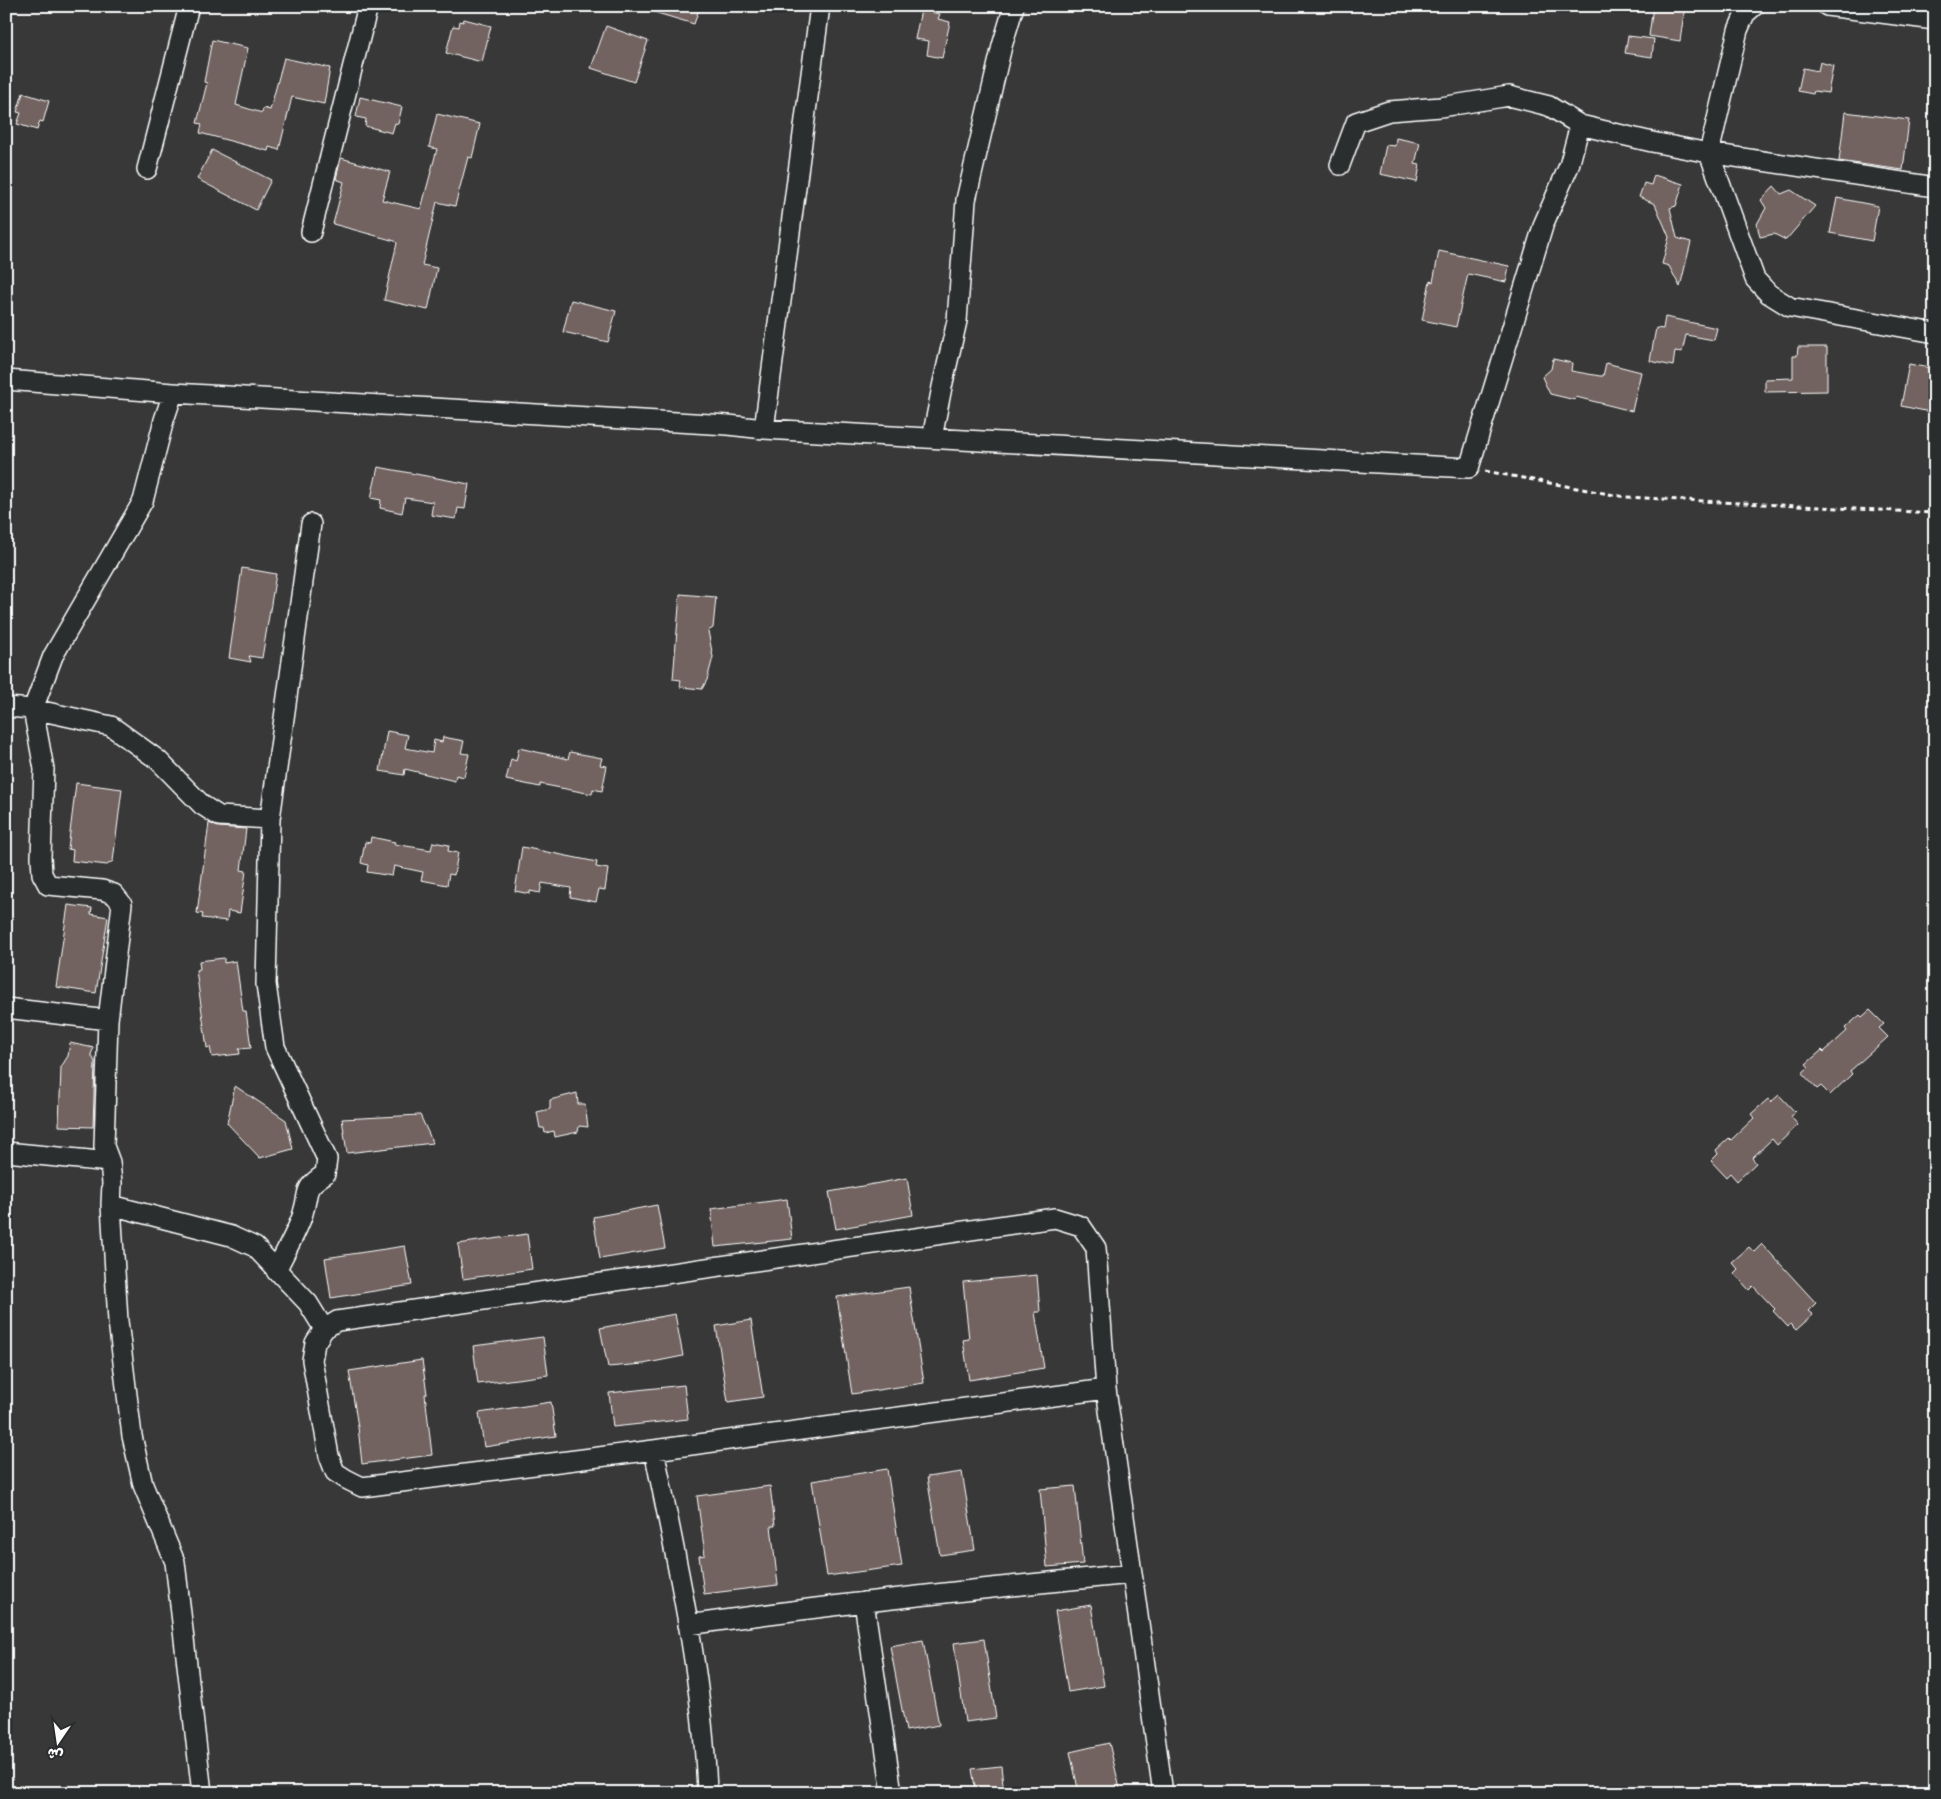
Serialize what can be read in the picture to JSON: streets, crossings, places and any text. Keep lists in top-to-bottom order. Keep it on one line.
{"north":"bottom"}
